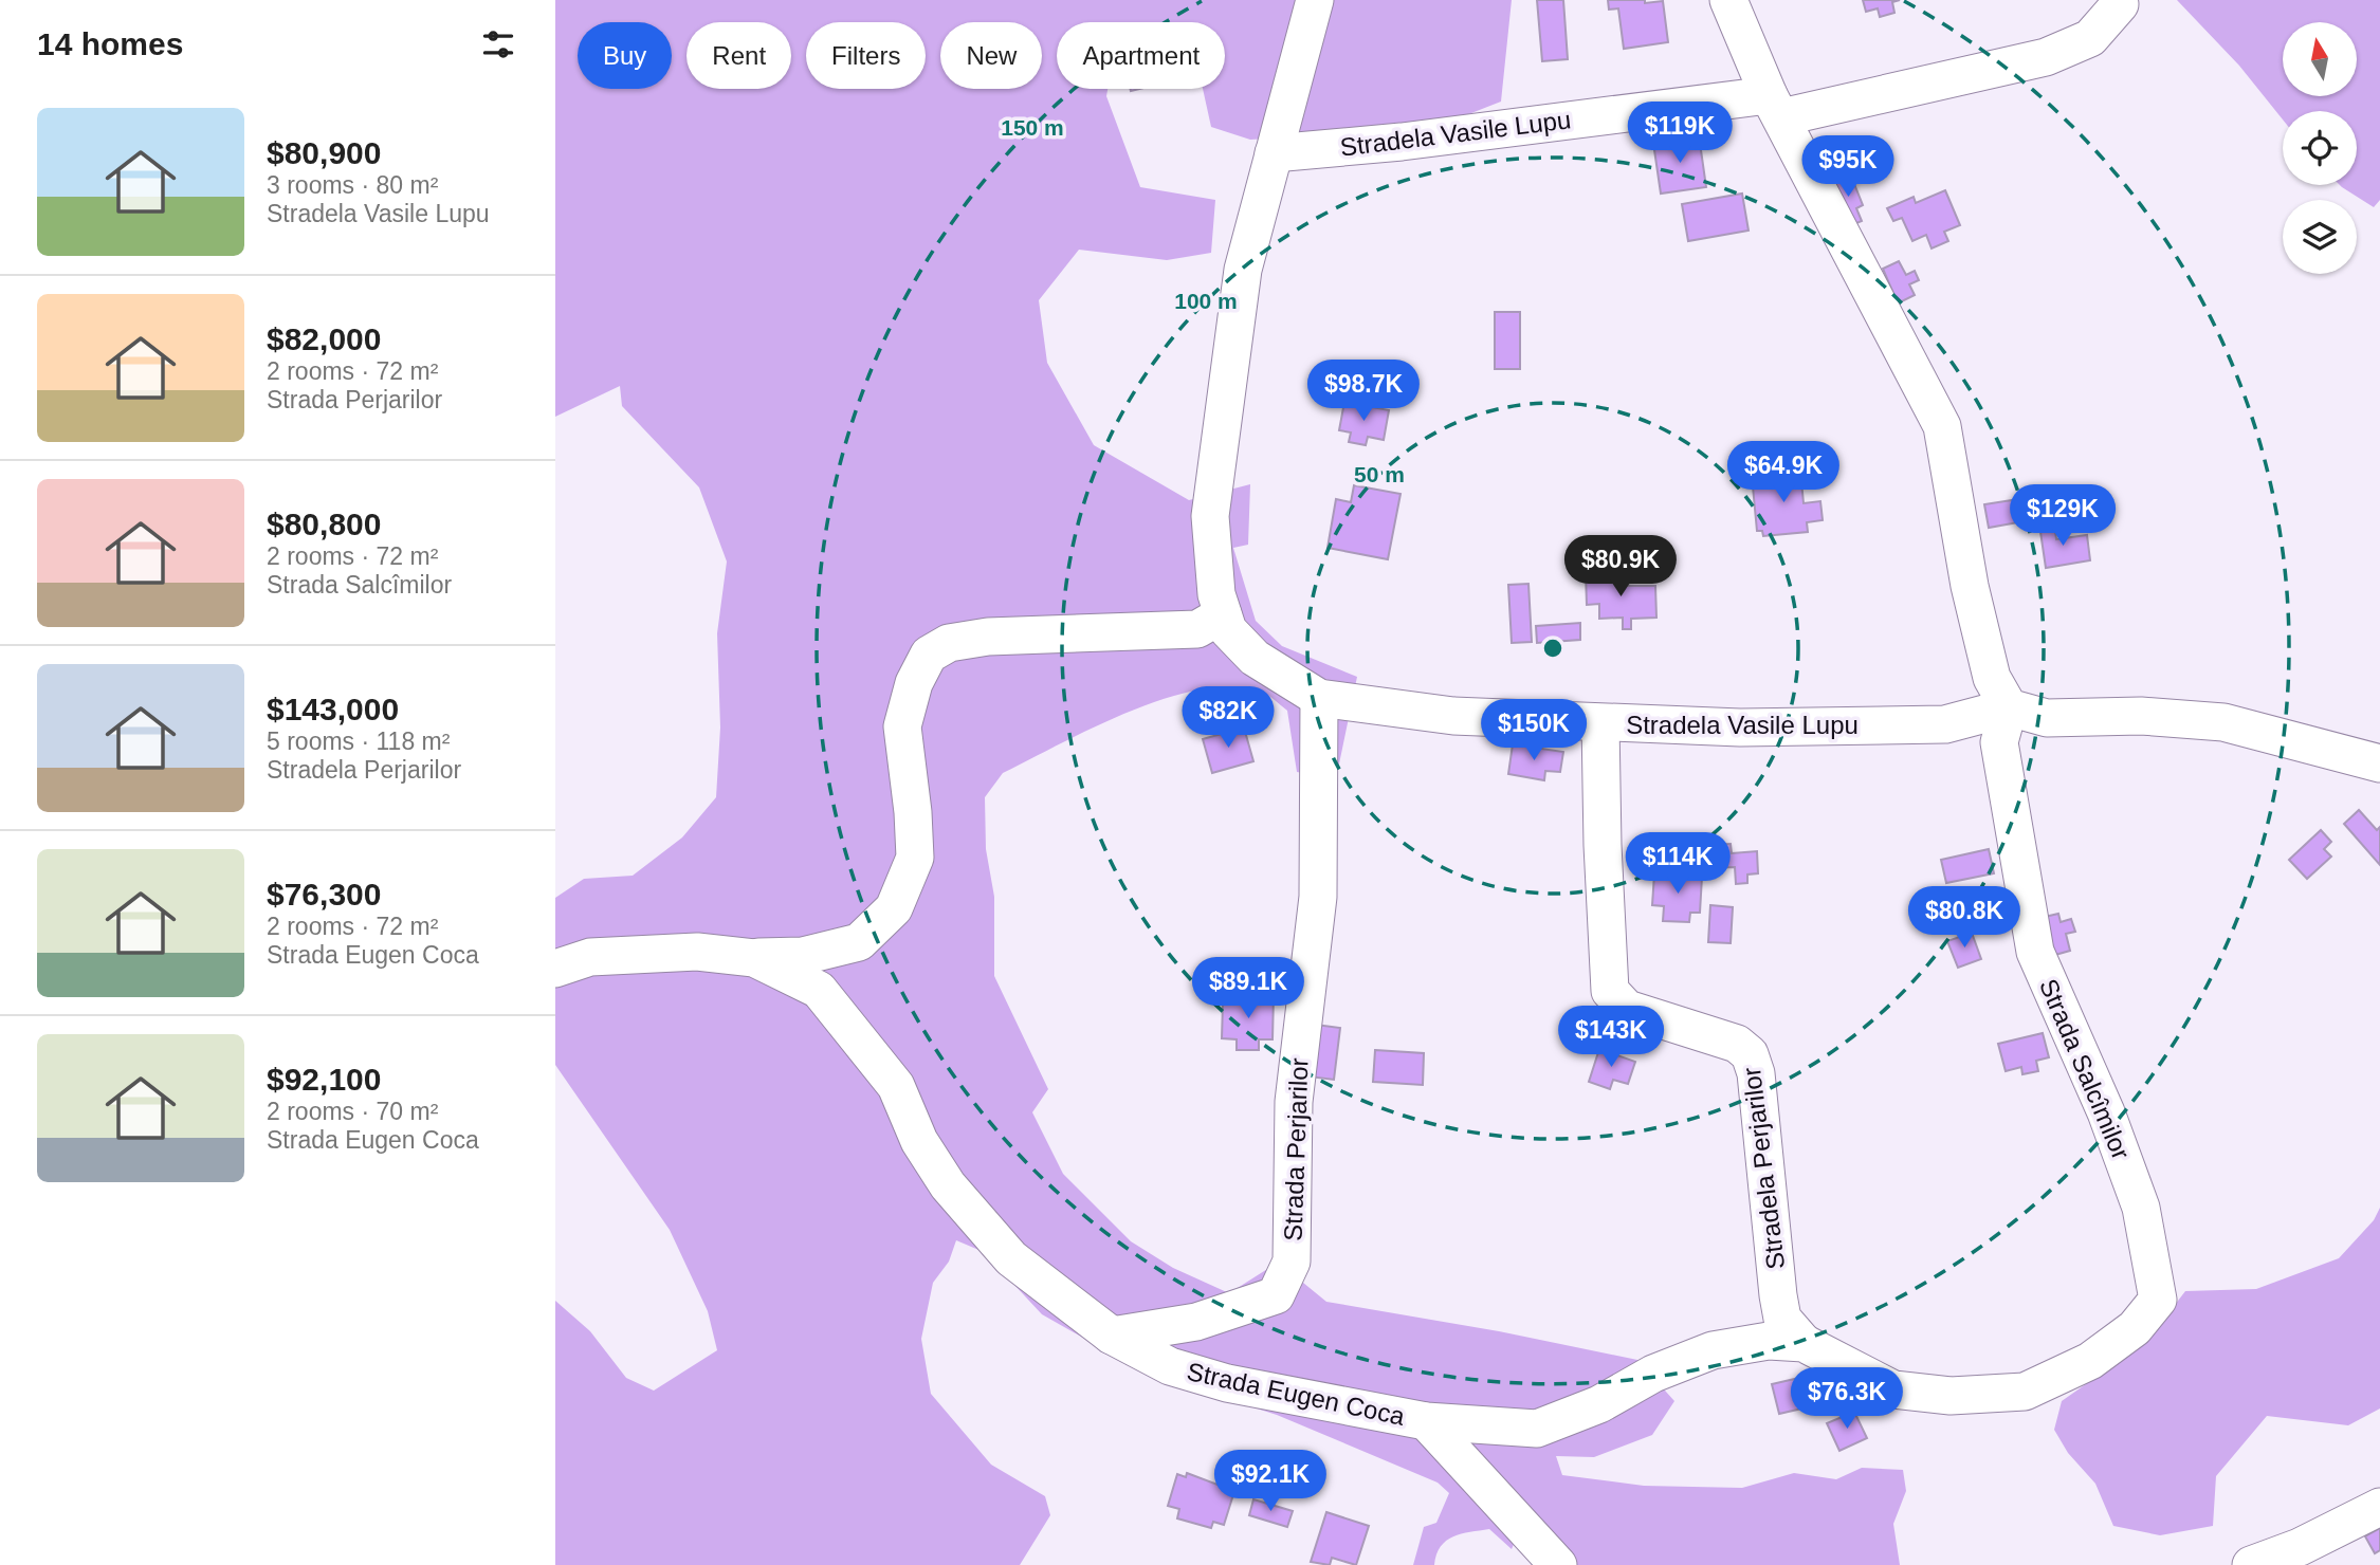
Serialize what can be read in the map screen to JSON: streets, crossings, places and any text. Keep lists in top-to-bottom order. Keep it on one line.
{"streets":{"street":["Stradela Vasile Lupu","Strada Salcîmilor","Strada Perjarilor","Stradela Perjarilor","Strada Eugen Coca"]},"crossings":[["Stradela Vasile Lupu","Strada Salcîmilor"],["Stradela Vasile Lupu","Strada Perjarilor"],["Stradela Vasile Lupu","Stradela Perjarilor"],["Strada Salcîmilor","Strada Eugen Coca"],["Strada Perjarilor","Strada Eugen Coca"],["Stradela Perjarilor","Strada Eugen Coca"]],"north":"top","page":{"heading":"14 homes","chip":["Buy","Rent","Filters","New","Apartment"],"list":[{"name":"$80,900","note":"3 rooms · 80 m² · Stradela Vasile Lupu"},{"name":"$82,000","note":"2 rooms · 72 m² · Strada Perjarilor"},{"name":"$80,800","note":"2 rooms · 72 m² · Strada Salcîmilor"},{"name":"$143,000","note":"5 rooms · 118 m² · Stradela Perjarilor"},{"name":"$76,300","note":"2 rooms · 72 m² · Strada Eugen Coca"},{"name":"$92,100","note":"2 rooms · 70 m² · Strada Eugen Coca"}],"price":["$119K","$95K","$98.7K","$64.9K","$129K","$80.9K","$82K","$150K","$114K","$80.8K","$89.1K","$143K","$76.3K","$92.1K"]},"rings":["150 m","100 m","50 m"]}
